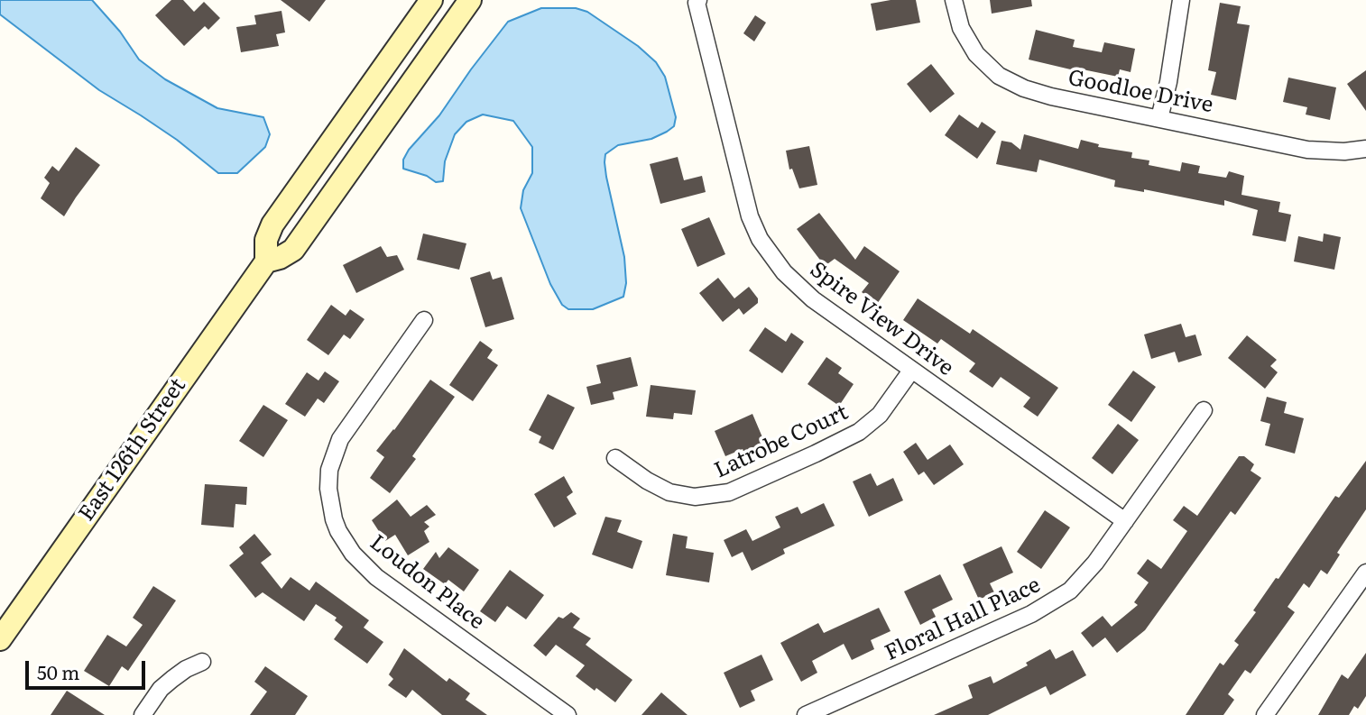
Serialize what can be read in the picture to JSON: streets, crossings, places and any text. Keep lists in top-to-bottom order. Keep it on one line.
{"streets":{"main road":["East 126th Street"],"street":["Goodloe Drive","Spire View Drive","Latrobe Court","Loudon Place","Floral Hall Place"]},"crossings":[["Spire View Drive","Latrobe Court"],["Spire View Drive","Floral Hall Place"]],"scale_bar":"50 m"}
